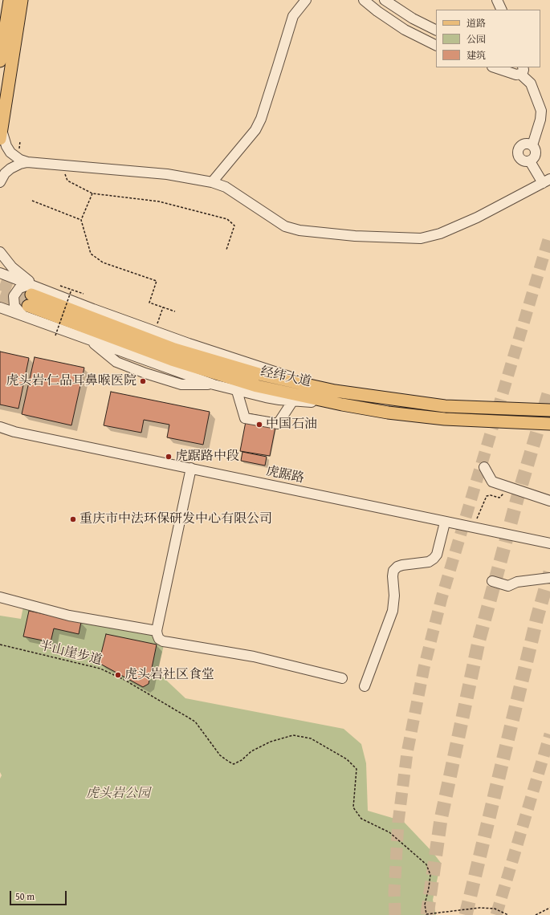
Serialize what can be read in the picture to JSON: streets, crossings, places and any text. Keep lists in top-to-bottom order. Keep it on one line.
{"streets":{"main road":["经纬大道"],"street":["虎踞路"],"path":["半山崖步道"]},"parks":["虎头岩公园"],"places":["虎头岩‧仁品耳鼻喉医院","中国石油","虎踞路中段","重庆市中法环保研发中心有限公司","虎头岩社区食堂"],"legend":["道路","公园","建筑"],"scale_bar":"50 m"}
